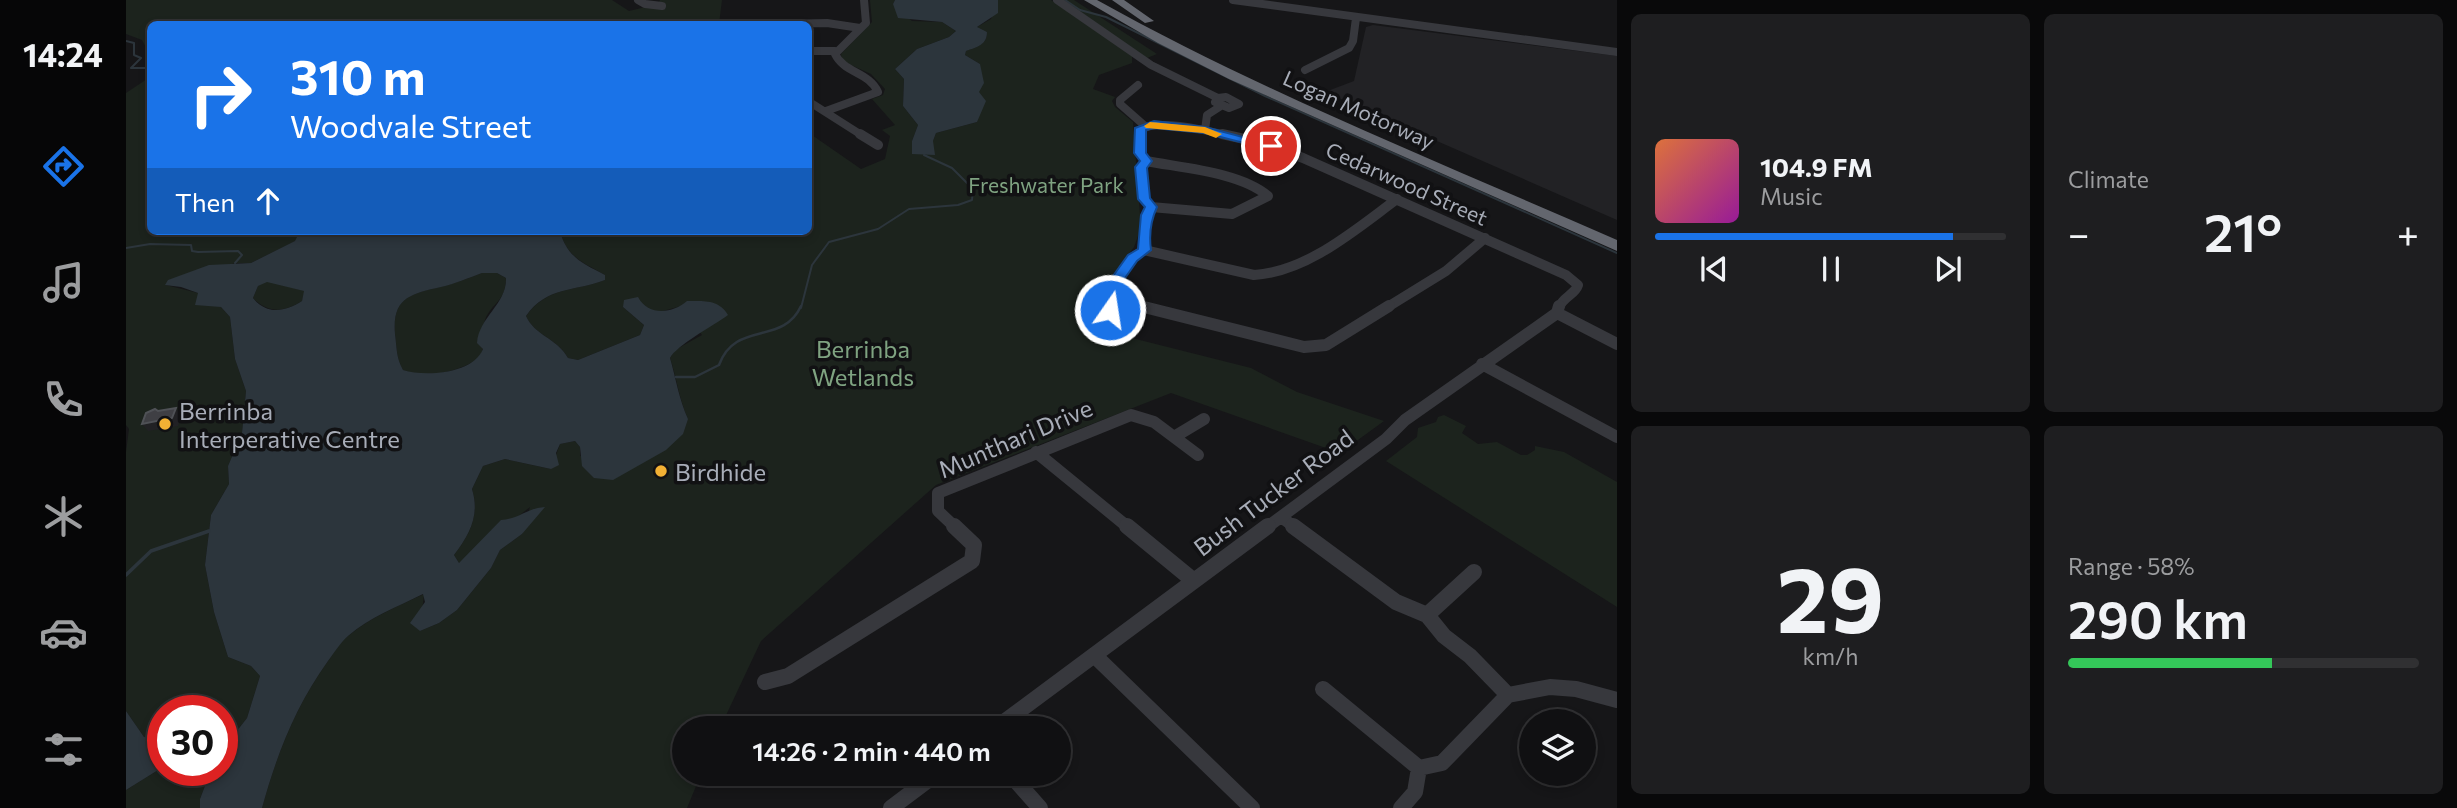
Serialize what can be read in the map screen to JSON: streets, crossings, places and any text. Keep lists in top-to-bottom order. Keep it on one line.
{"streets":{"highway":["Logan Motorway"],"street":["Cedarwood Street","Munthari Drive","Bush Tucker Road"]},"crossings":[["Cedarwood Street","Bush Tucker Road"]],"parks":["Freshwater Park","Berrinba Wetlands"],"places":["Berrinba Interperative Centre","Birdhide"],"page":{"tabs":"14:24","tile":["Climate",["29","km/h"],["Range · 58%","290 km"]],"turn":["310 m","Woodvale Street"],"song":["104.9 FM","Music"],"then":"Then","heat":["−","21°","+"],"limit":"30","trip":"14:26 · 2 min · 440 m"}}
